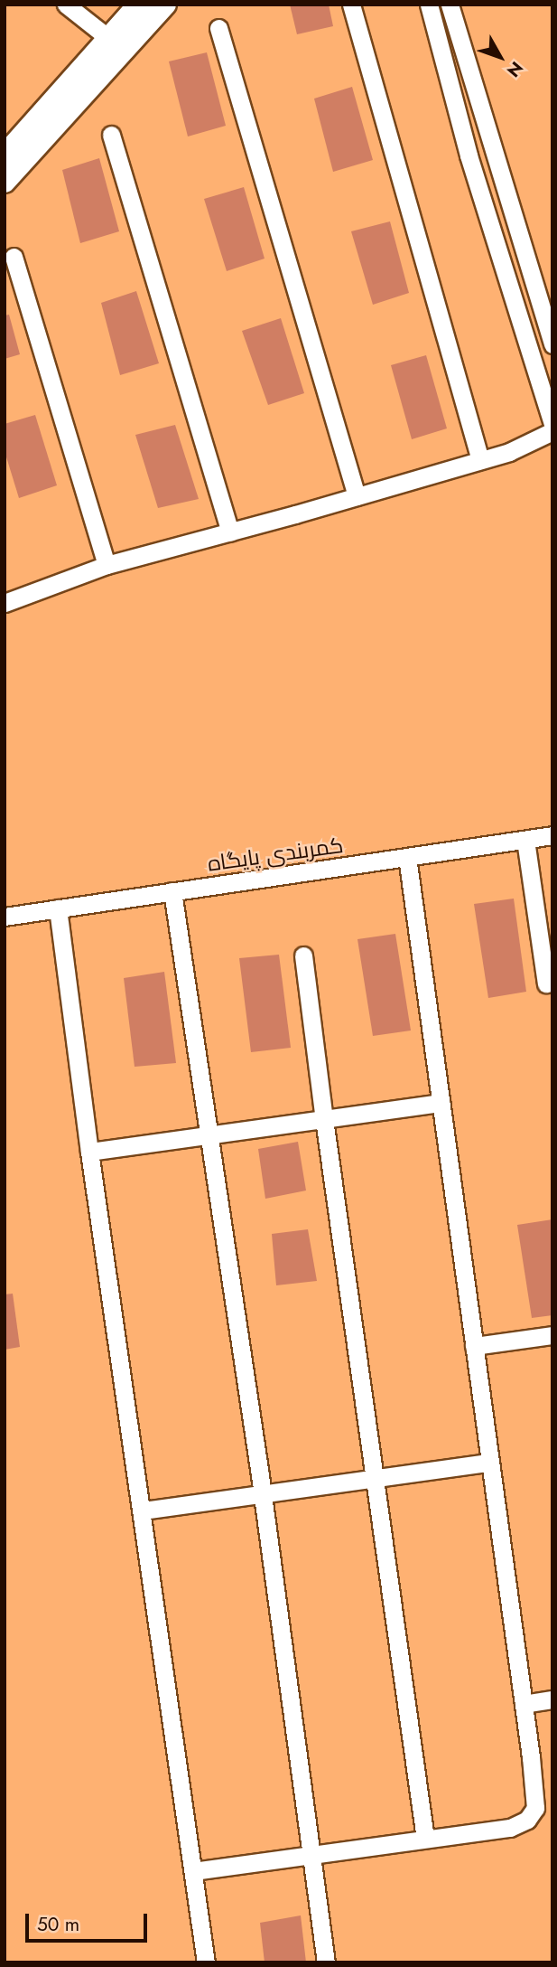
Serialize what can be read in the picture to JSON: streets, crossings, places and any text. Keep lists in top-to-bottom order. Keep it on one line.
{"streets":{"street":["کمربندی پایگاه"]},"scale_bar":"50 m","north":"bottom right"}
